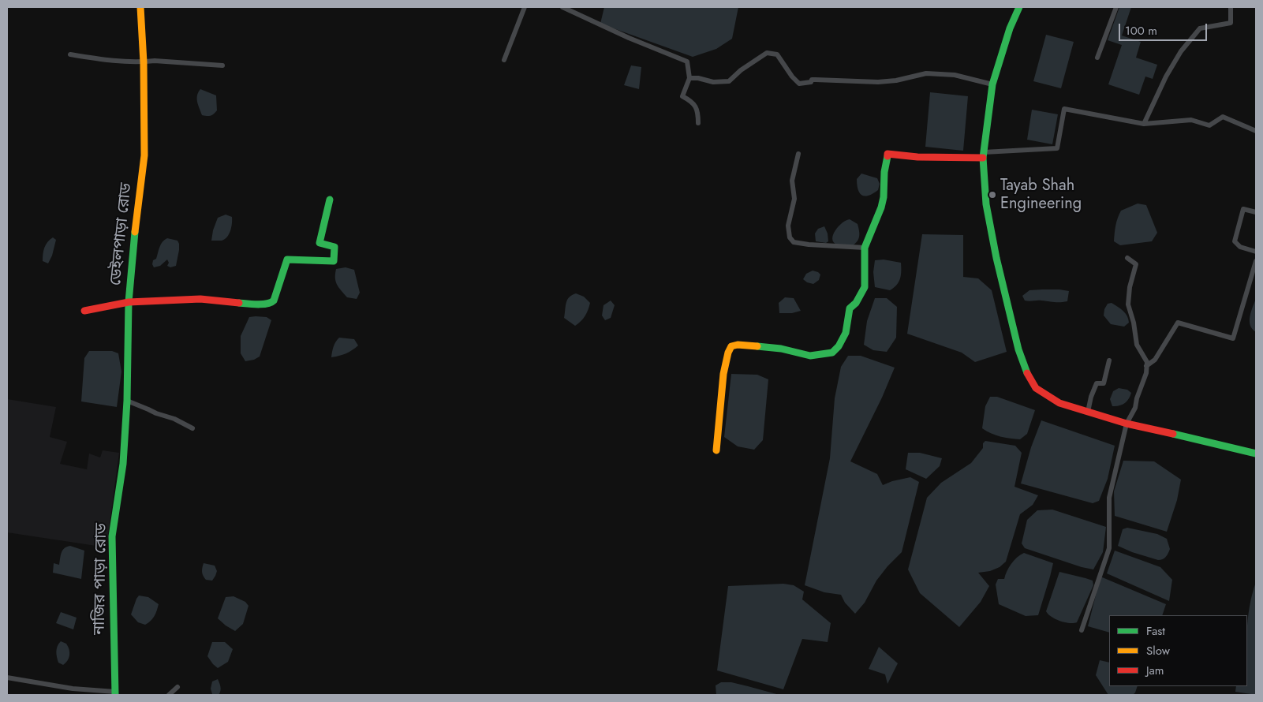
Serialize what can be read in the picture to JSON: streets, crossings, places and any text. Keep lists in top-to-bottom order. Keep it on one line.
{"streets":{"street":["ডেইলপাড়া রোড","নাজির পাড়া রোড"]},"crossings":[["ডেইলপাড়া রোড","নাজির পাড়া রোড"]],"places":["Tayab Shah Engineering"],"legend":["Fast","Slow","Jam"],"scale_bar":"100 m"}
